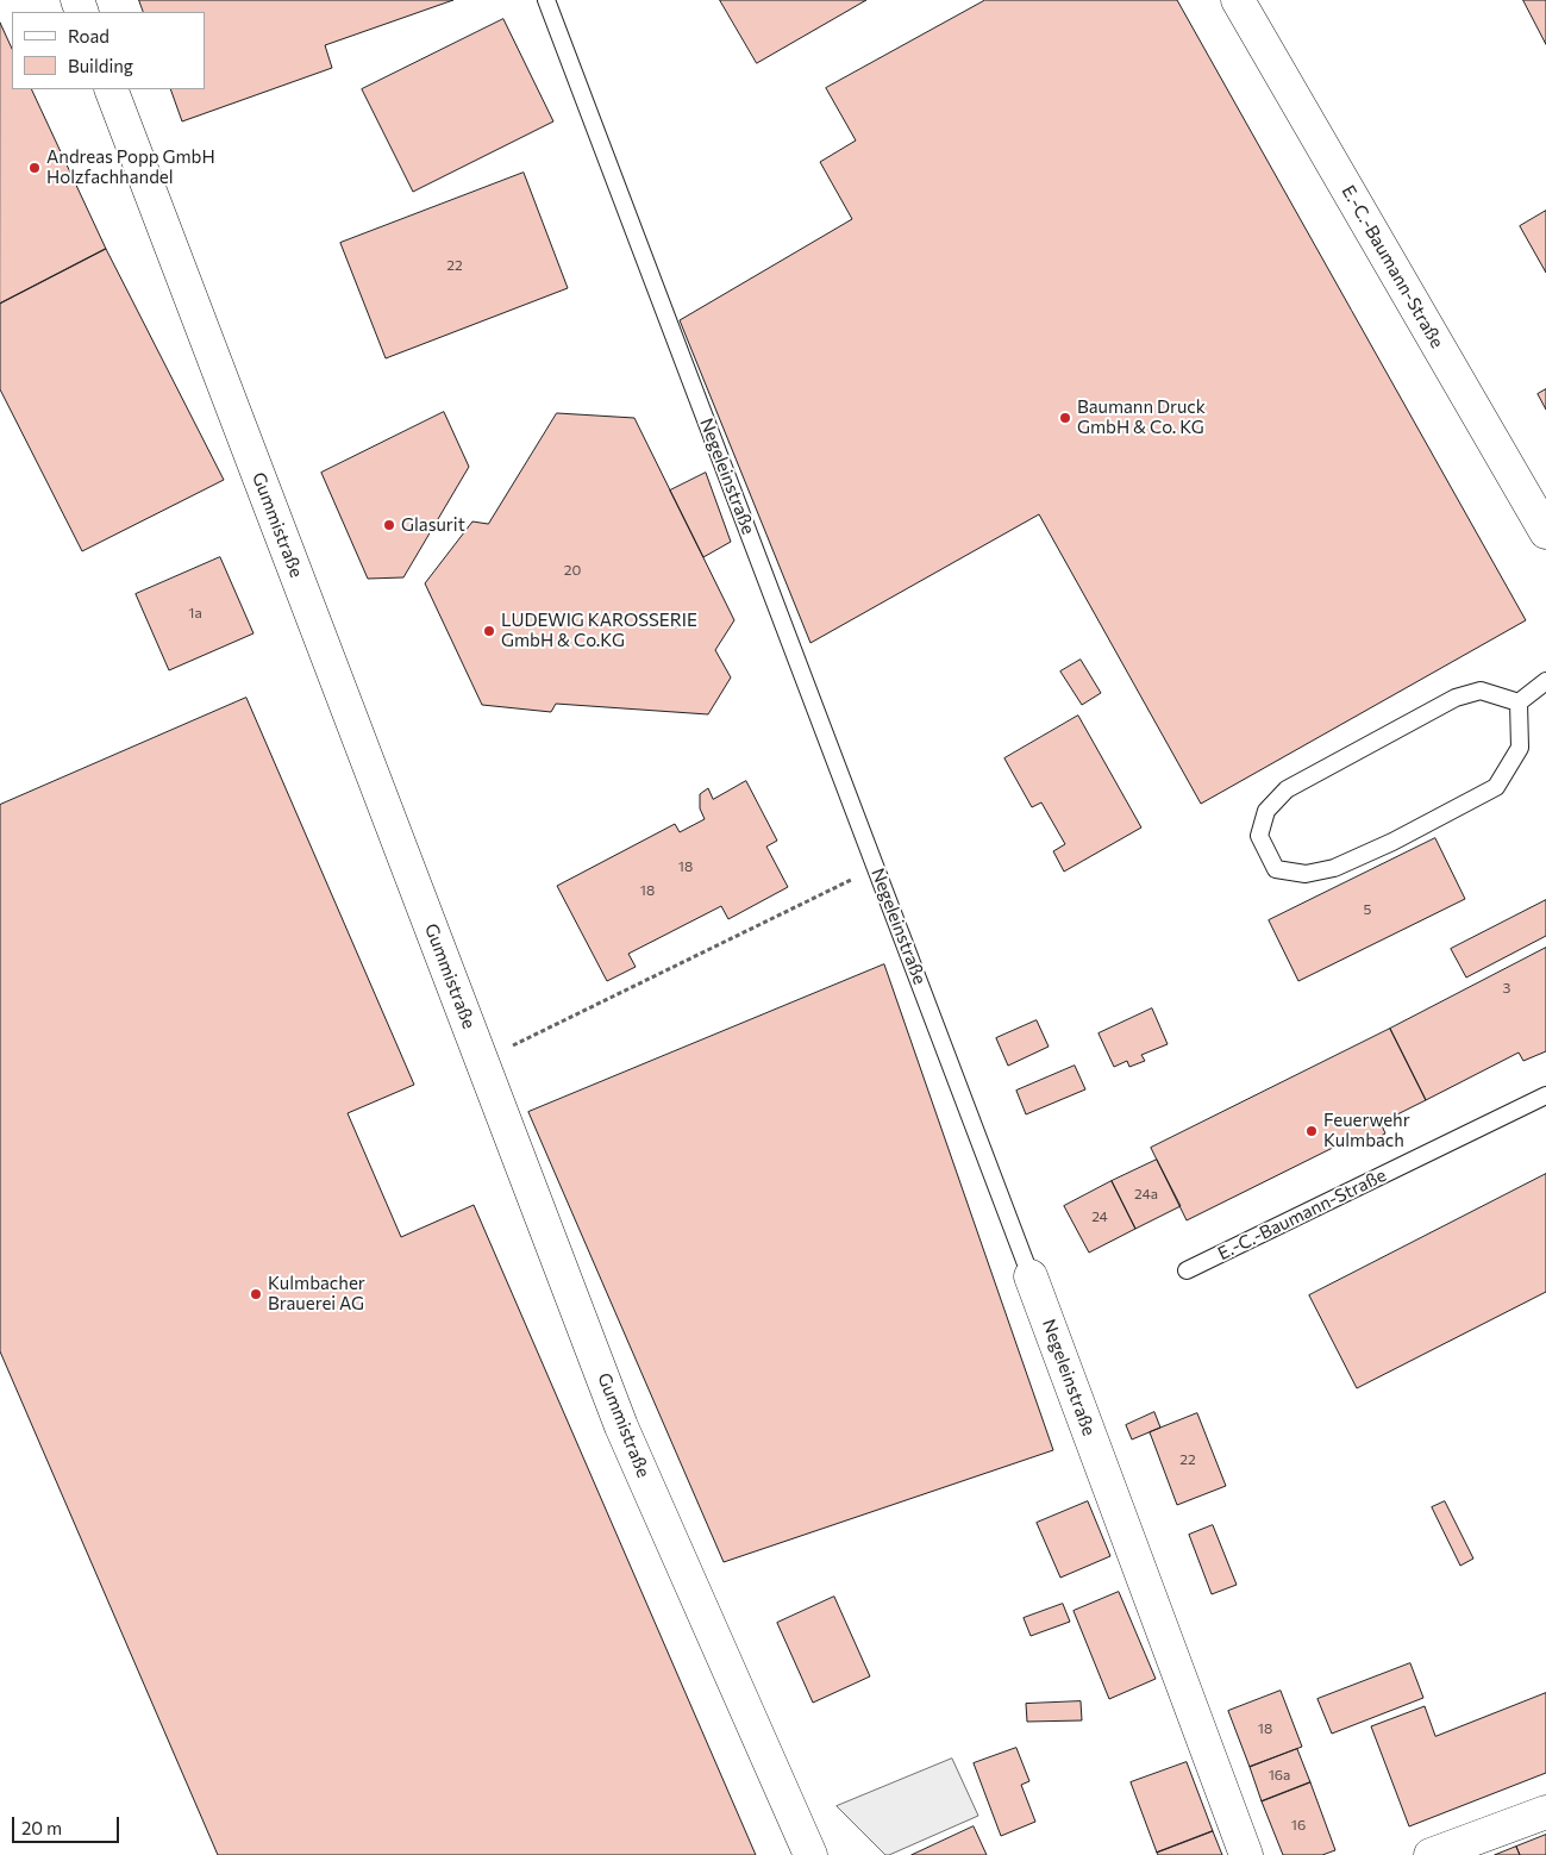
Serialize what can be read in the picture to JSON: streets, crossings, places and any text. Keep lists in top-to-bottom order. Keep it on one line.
{"streets":{"street":["E.-C.-Baumann-Straße","Negeleinstraße","Gummistraße"]},"places":["Andreas Popp GmbH Holzfachhandel","Baumann Druck GmbH & Co. KG","Glasurit","LUDEWIG KAROSSERIE GmbH & Co.KG","Feuerwehr Kulmbach","Kulmbacher Brauerei AG"],"house_numbers":["22","20","1a","18","18","5","3","24a","24","22","18","16a","16"],"legend":["Road","Building"],"scale_bar":"20 m"}
